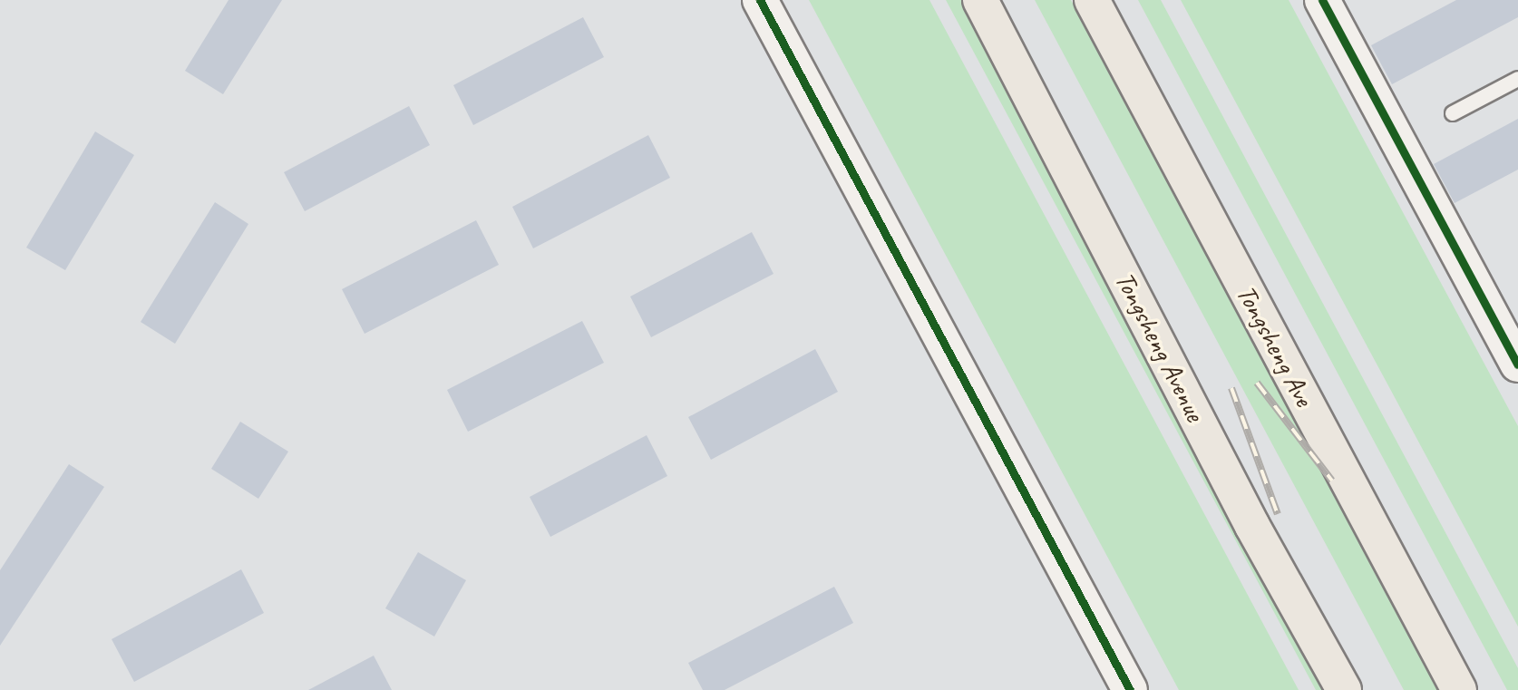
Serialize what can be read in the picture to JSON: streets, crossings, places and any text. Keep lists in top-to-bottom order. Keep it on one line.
{"streets":{"main road":["Tongsheng Ave","Tongsheng Avenue"]}}
